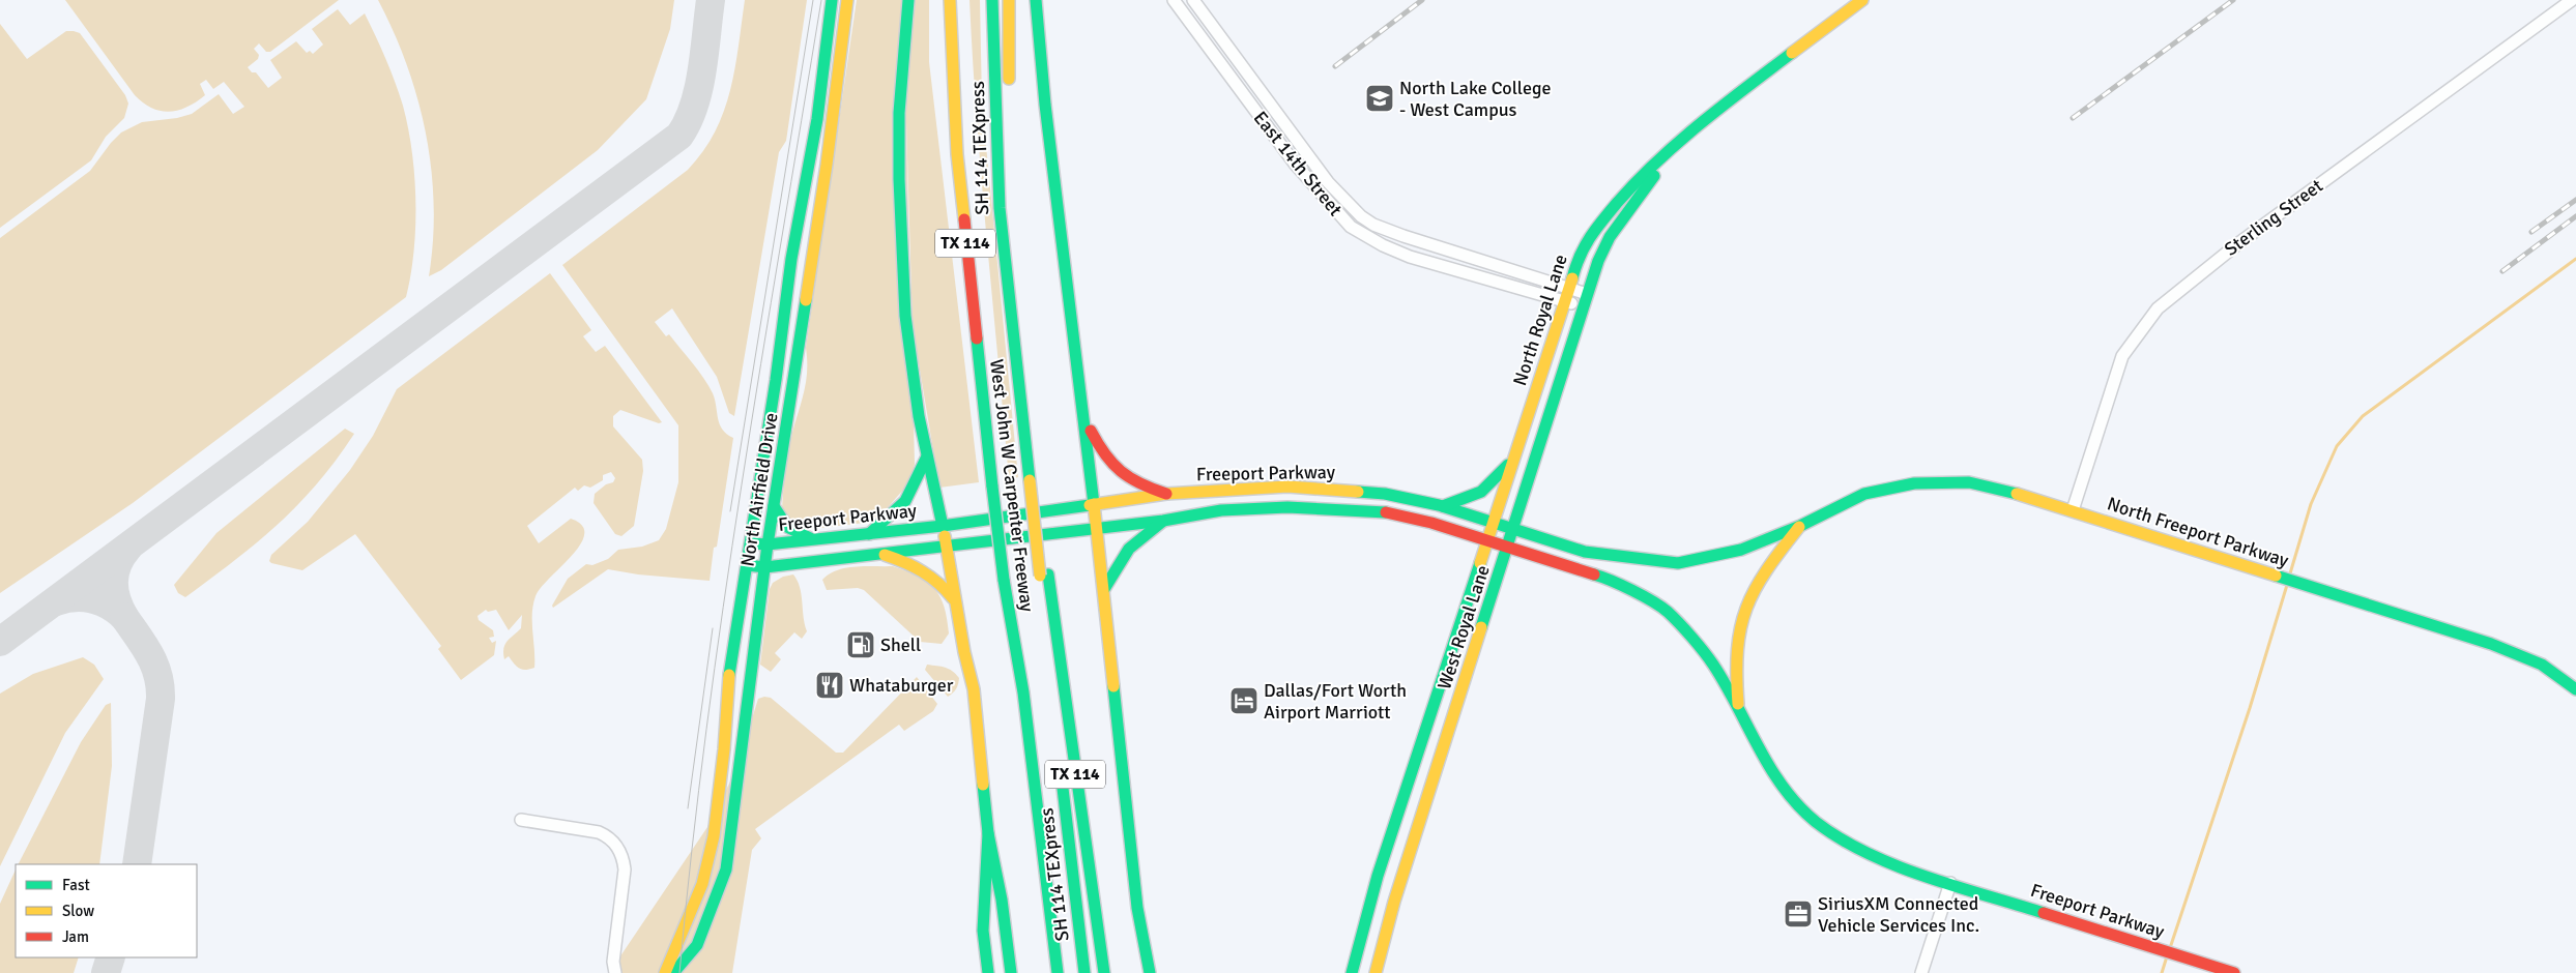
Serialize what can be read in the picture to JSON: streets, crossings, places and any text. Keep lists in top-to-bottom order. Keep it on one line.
{"streets":{"main road":["SH 114 TEXpress","TX 114","North Royal Lane","Freeport Parkway","West John W Carpenter Freeway","North Airfield Drive","North Freeport Parkway","West Royal Lane"],"street":["East 14th Street","Sterling Street"]},"crossings":[["SH 114 TEXpress","West John W Carpenter Freeway"],["East 14th Street","North Royal Lane"],["East 14th Street","West Royal Lane"],["Sterling Street","North Freeport Parkway"],["North Royal Lane","Freeport Parkway"],["North Royal Lane","West Royal Lane"],["Freeport Parkway","North Airfield Drive"],["Freeport Parkway","North Freeport Parkway"],["Freeport Parkway","West Royal Lane"]],"places":{"school or university":["North Lake College - West Campus"],"fuel station":["Shell"],"restaurant":["Whataburger"],"hotel":["Dallas/Fort Worth Airport Marriott"],"office":["SiriusXM Connected Vehicle Services Inc."]},"legend":["Fast","Slow","Jam"]}
